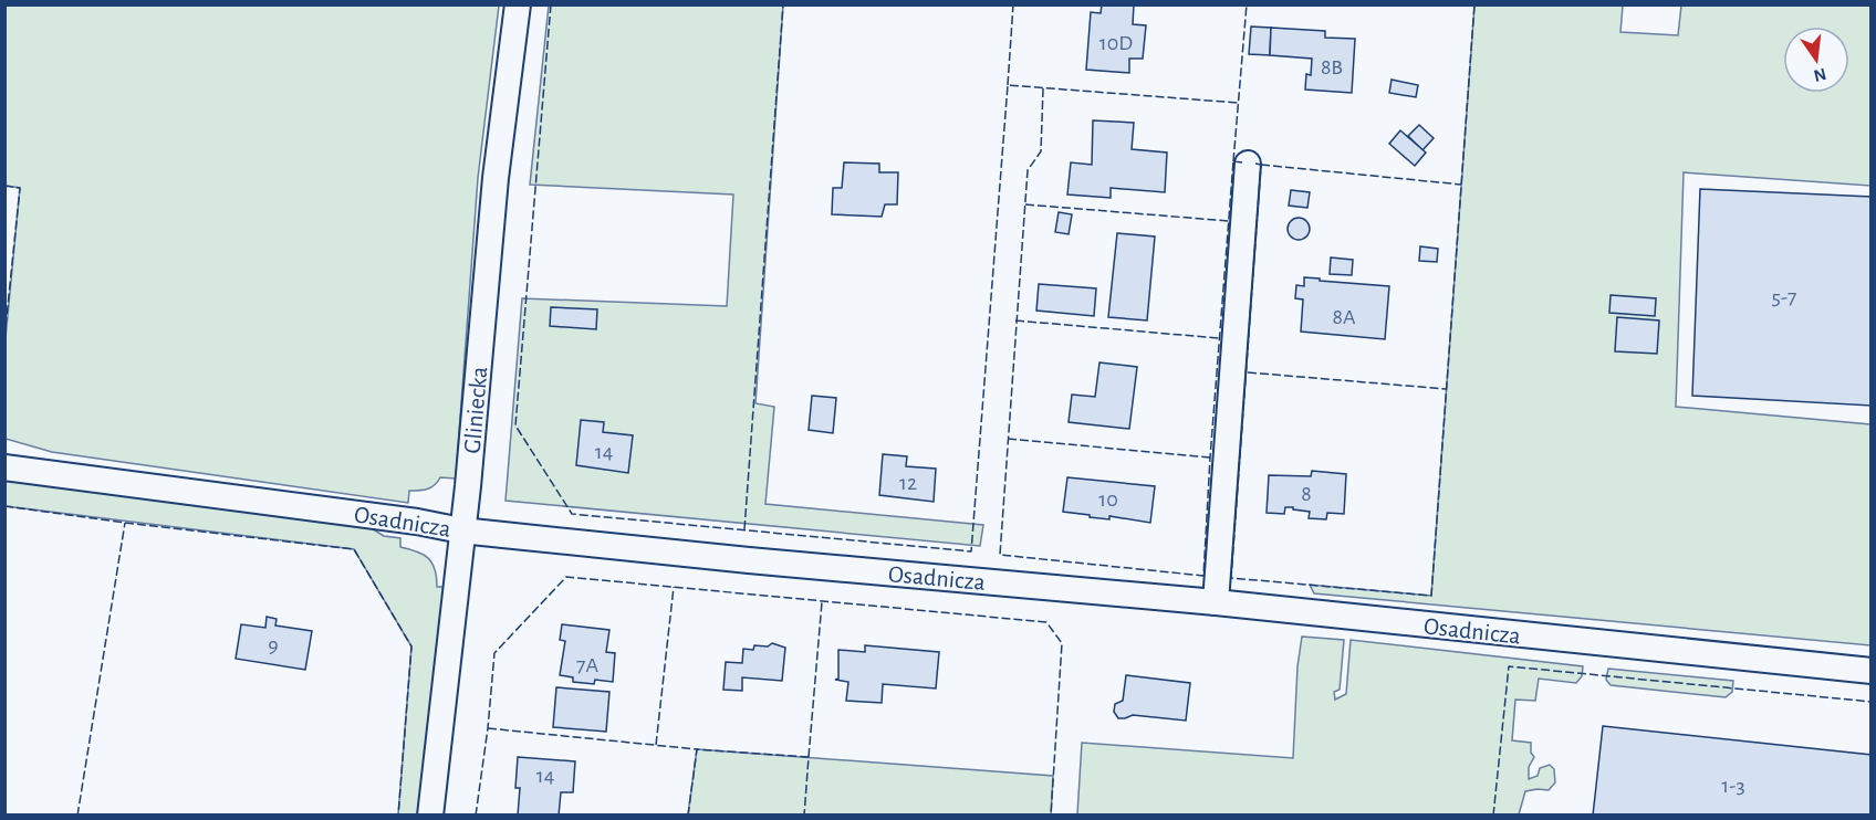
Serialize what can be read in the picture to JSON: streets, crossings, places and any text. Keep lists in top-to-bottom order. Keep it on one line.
{"streets":{"street":["Gliniecka","Osadnicza"]},"crossings":[["Gliniecka","Osadnicza"]],"house_numbers":["10D","8B","5-7","8A","14","12","8","10","9","7A","14","1-3"],"north":"bottom"}
